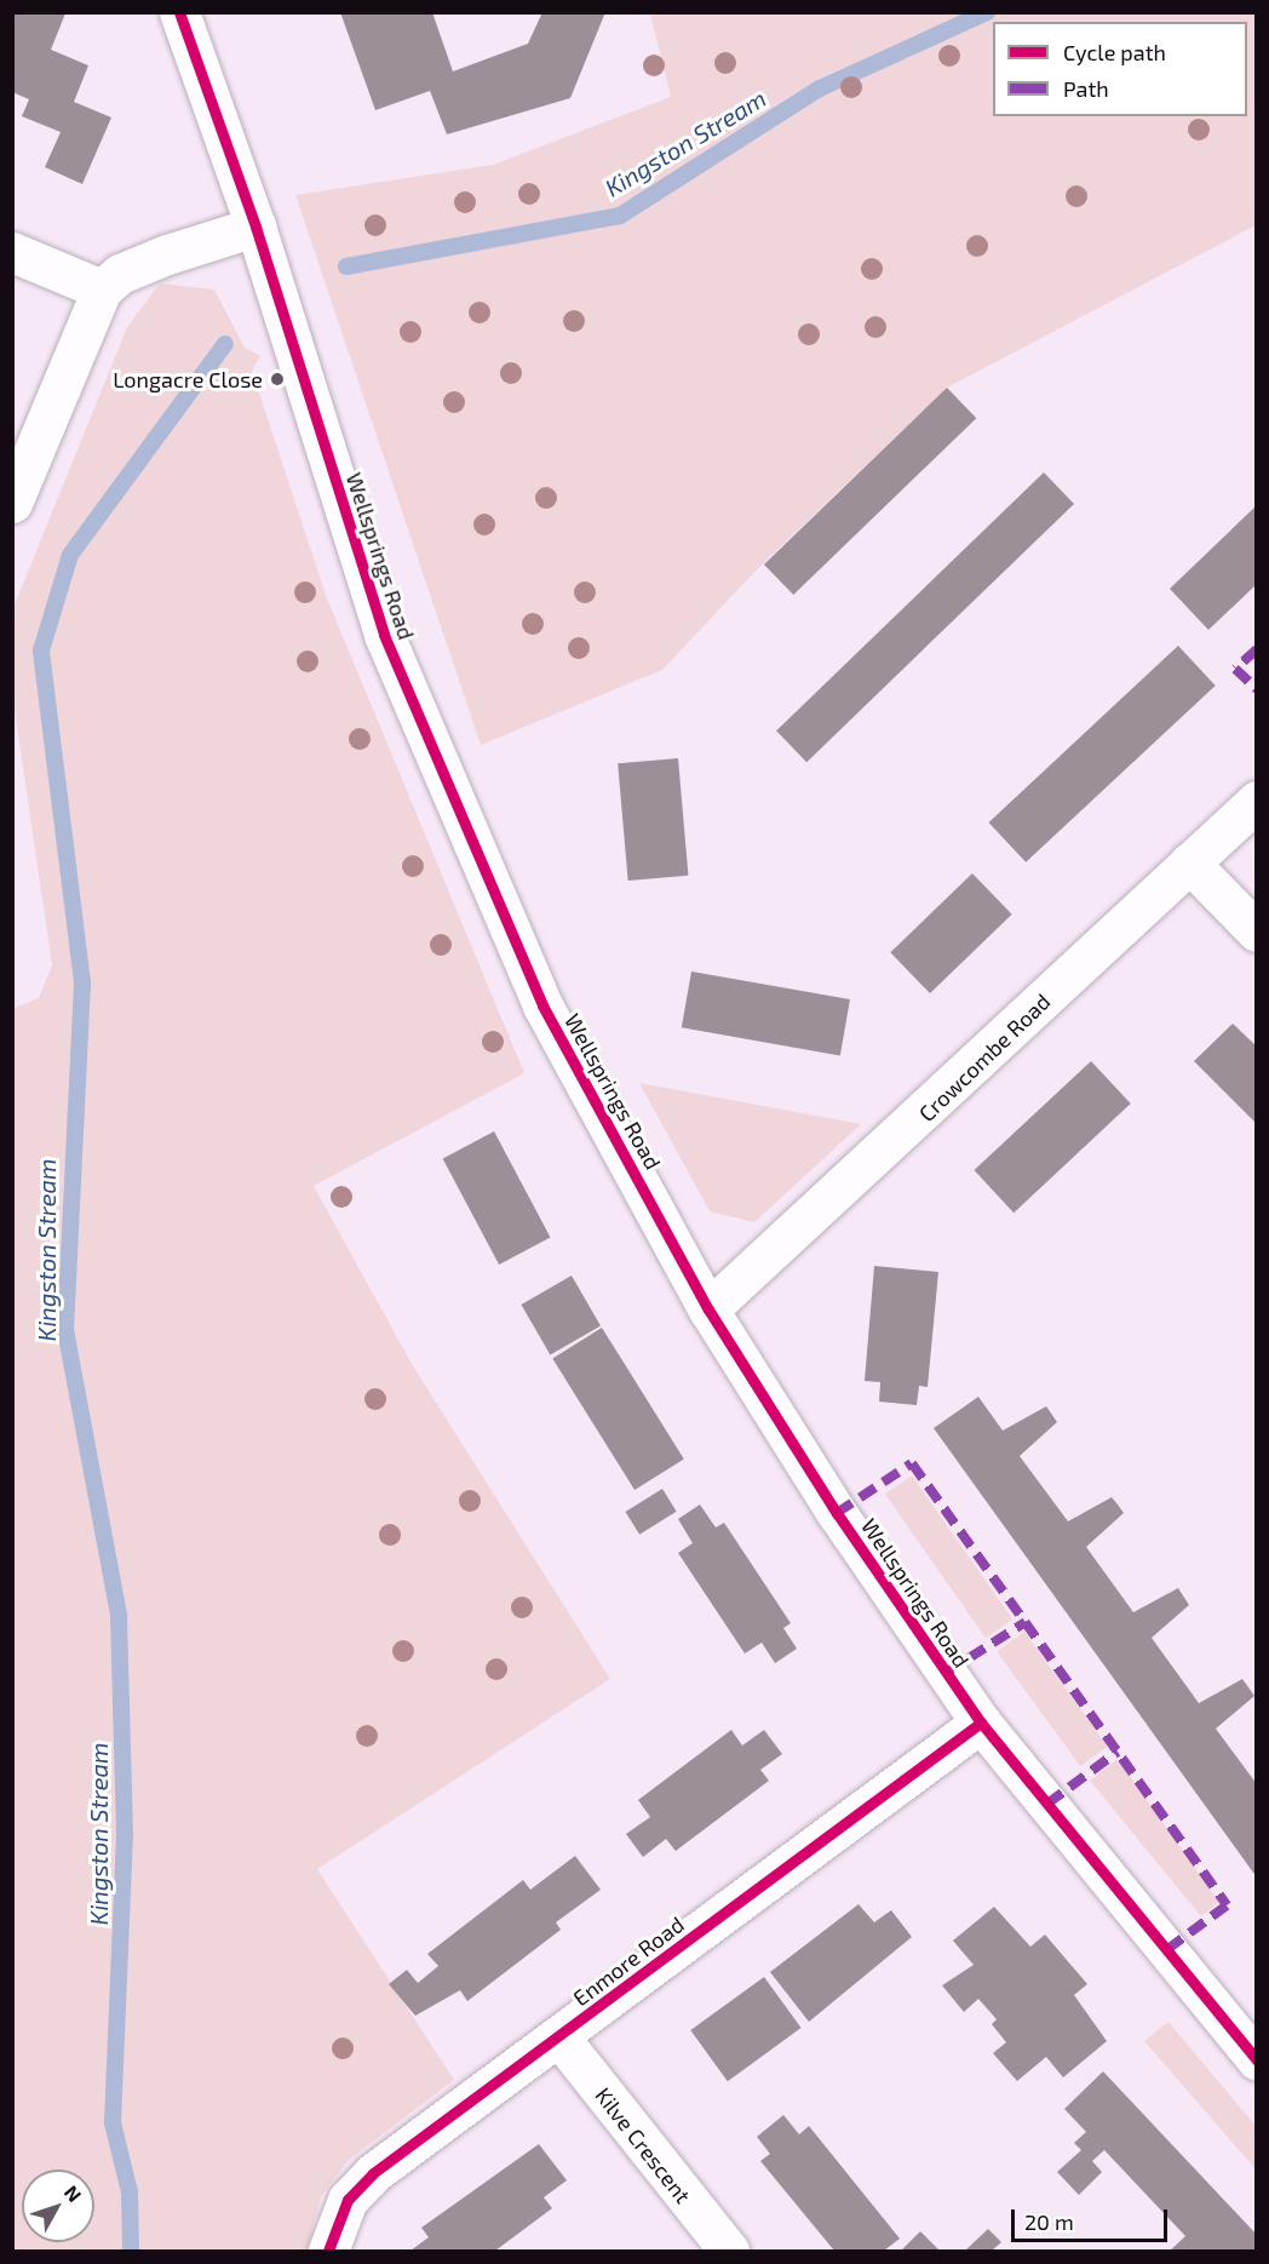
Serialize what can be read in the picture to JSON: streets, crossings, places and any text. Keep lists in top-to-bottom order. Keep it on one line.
{"streets":{"street":["Wellsprings Road","Crowcombe Road","Enmore Road","Kilve Crescent"]},"crossings":[["Wellsprings Road","Crowcombe Road"],["Wellsprings Road","Enmore Road"],["Enmore Road","Kilve Crescent"]],"water":["Kingston Stream"],"places":["Longacre Close"],"legend":["Cycle path","Path"],"scale_bar":"20 m","north":"top right"}
